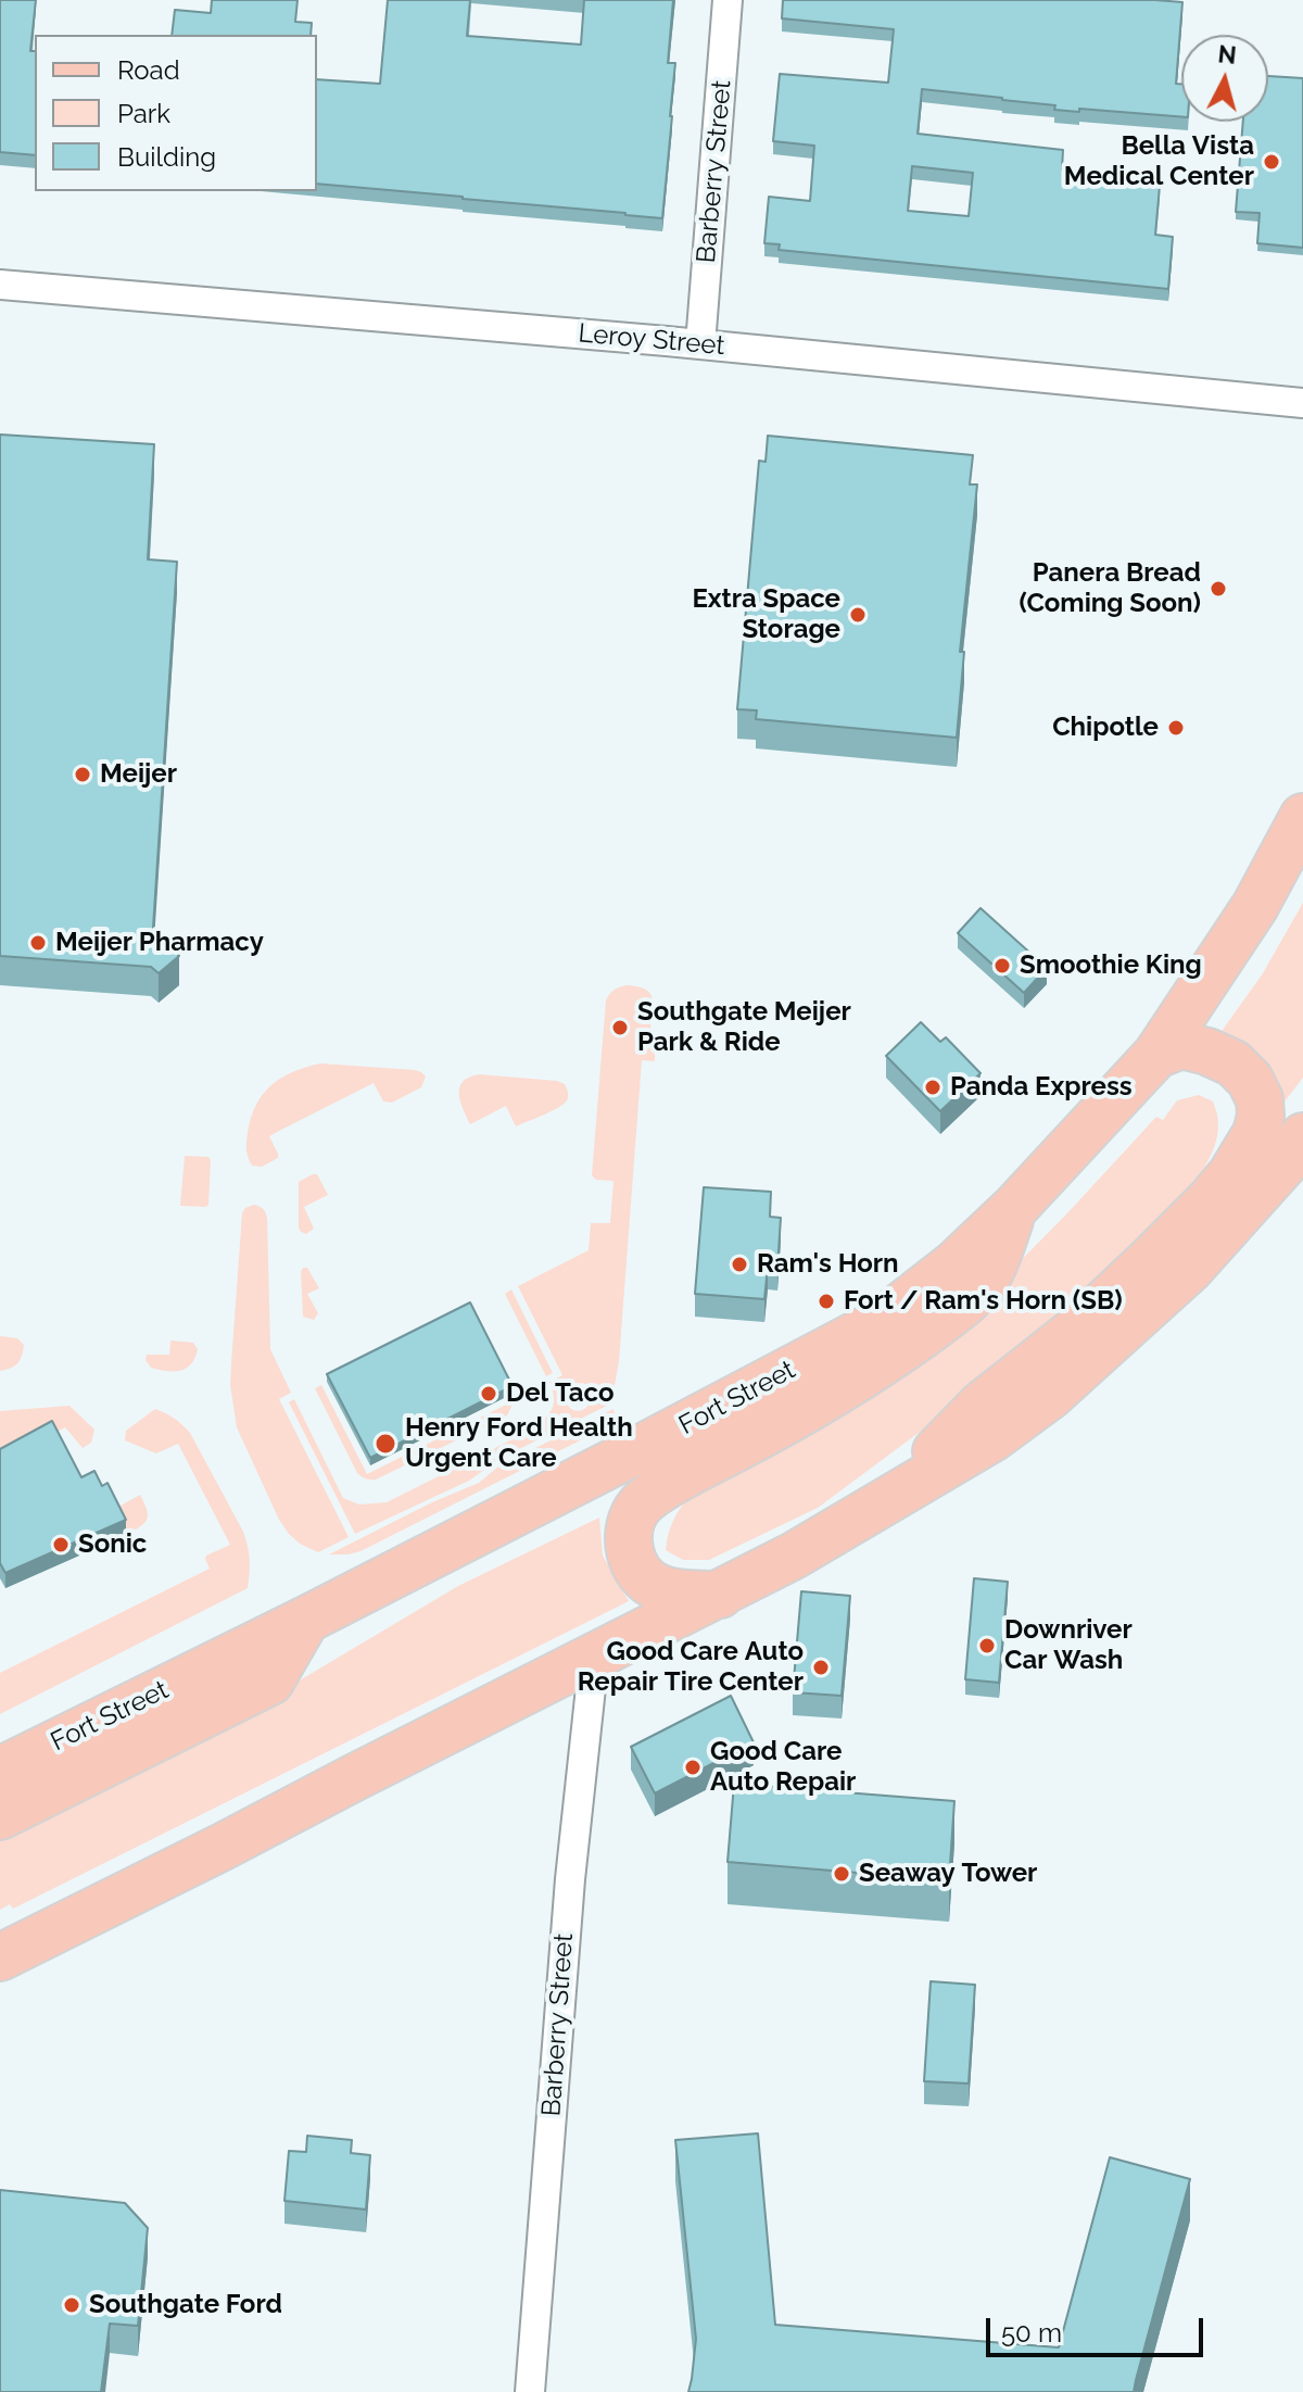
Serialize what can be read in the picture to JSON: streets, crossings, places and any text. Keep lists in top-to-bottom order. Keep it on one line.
{"streets":{"main road":["Fort Street"],"street":["Barberry Street","Leroy Street"]},"crossings":[["Barberry Street","Leroy Street"]],"places":["Bella Vista Medical Center","Panera Bread (Coming Soon)","Extra Space Storage","Chipotle","Meijer","Meijer Pharmacy","Smoothie King","Southgate Meijer Park & Ride","Panda Express","Ram's Horn","Fort / Ram's Horn (SB)","Del Taco","Henry Ford Health Urgent Care","Sonic","Downriver Car Wash","Good Care Auto Repair Tire Center","Good Care Auto Repair","Seaway Tower","Southgate Ford"],"legend":["Road","Park","Building"],"scale_bar":"50 m","north":"top"}
